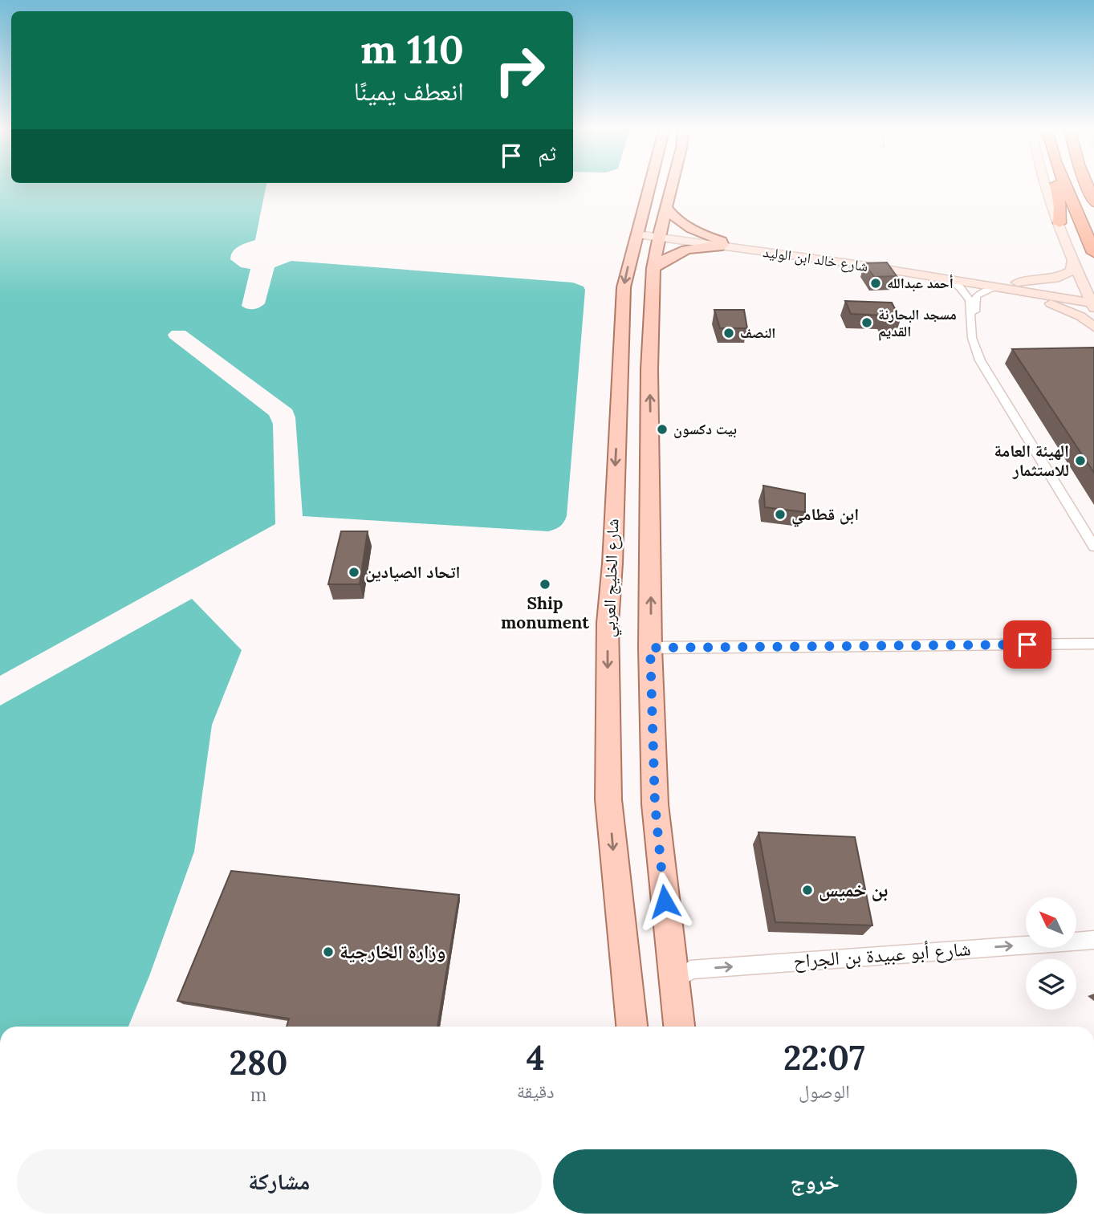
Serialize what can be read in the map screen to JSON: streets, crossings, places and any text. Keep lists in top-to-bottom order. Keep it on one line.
{"streets":{"main road":["شارع خالد ابن الوليد","شارع الخليج العربي"],"street":["شارع أبو عبيدة بن الجراح"]},"crossings":[["شارع خالد ابن الوليد","شارع الخليج العربي"]],"one_way":["شارع أبو عبيدة بن الجراح"],"places":["أحمد عبدالله","مسجد البحارنة القديم","النصف","بيت دكسون","الهيئة العامة للاستثمار","ابن قطامي","اتحاد الصيادين","Ship monument","بن خميس","وزارة الخارجية"],"north":"top left","page":{"turn":["110 m","انعطف يمينًا"],"then":"ثم","eta":["22:07","الوصول","4","دقيقة","280","m"],"buttons":["خروج","مشاركة"]}}
